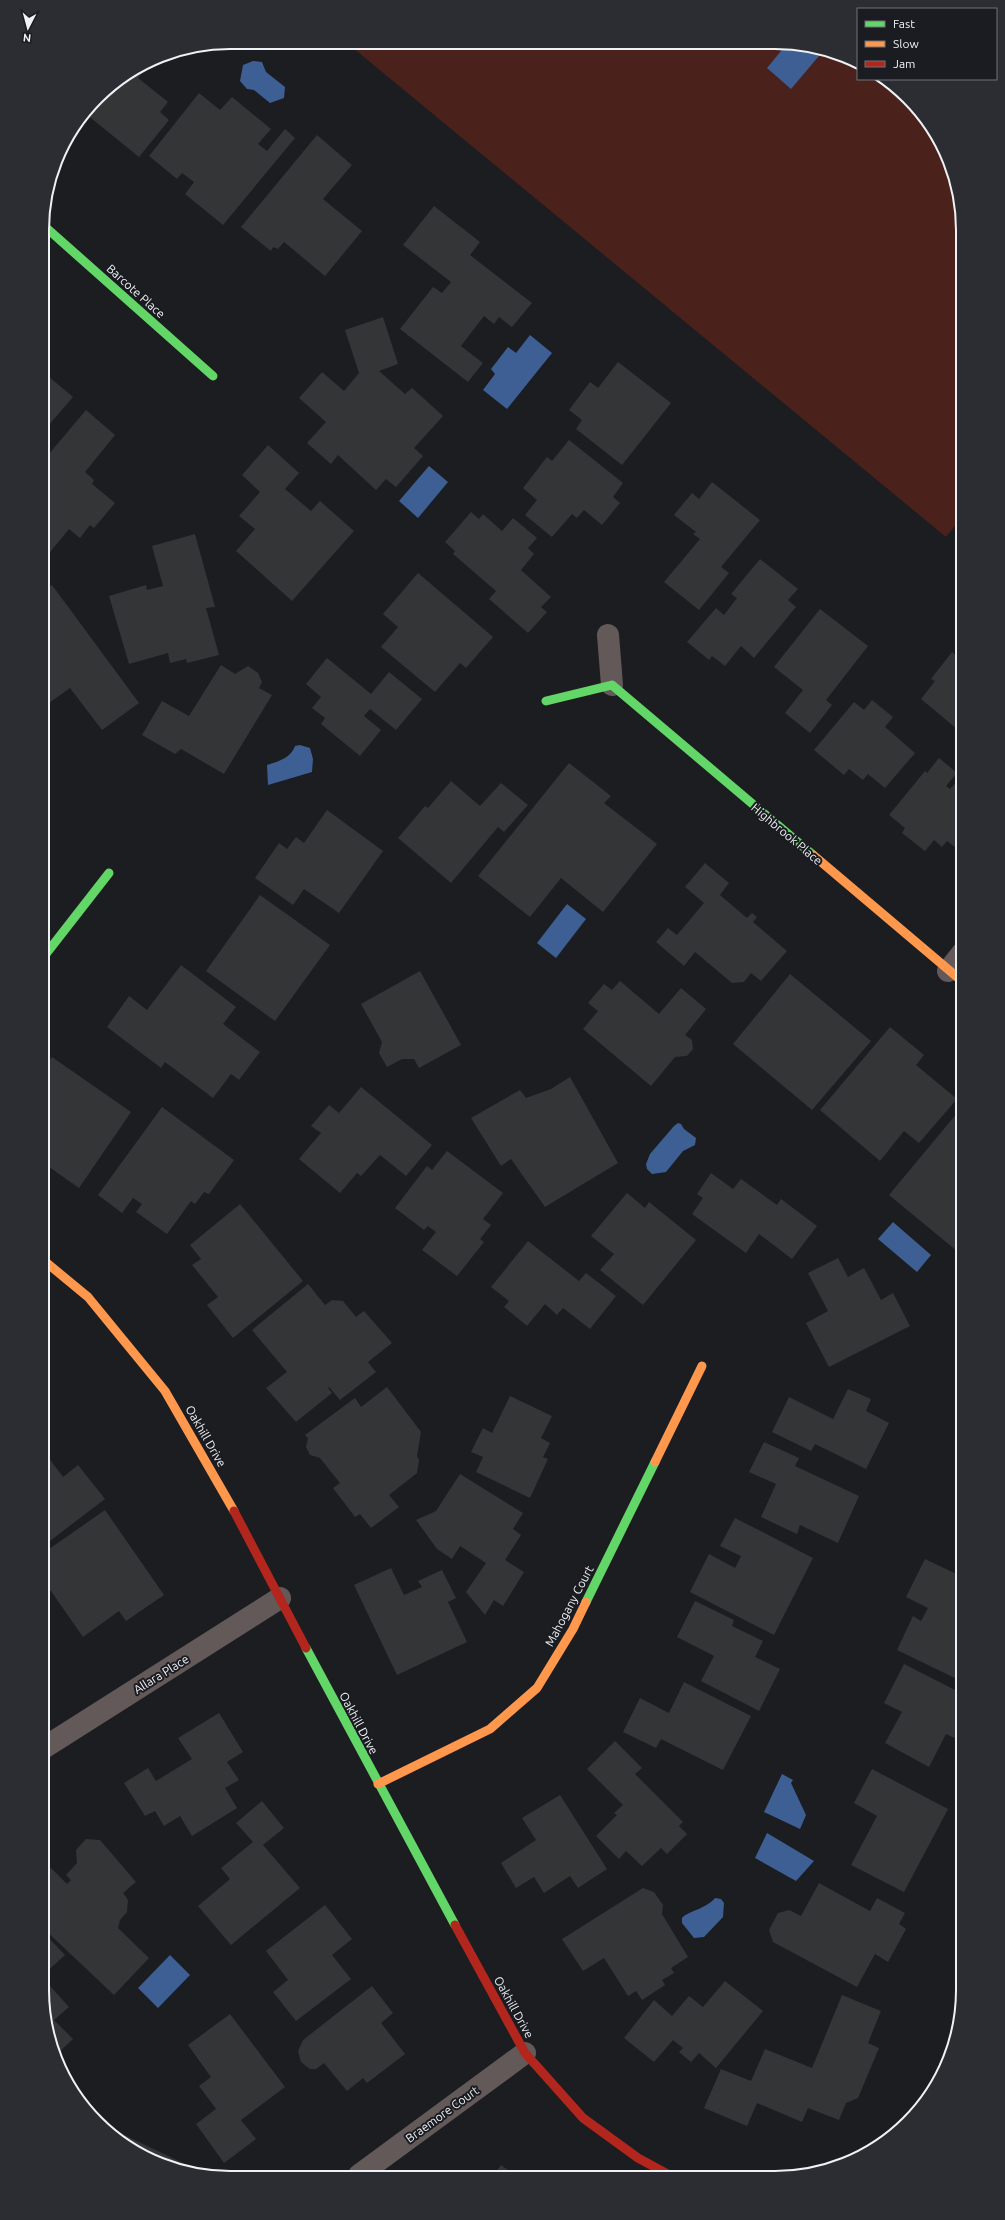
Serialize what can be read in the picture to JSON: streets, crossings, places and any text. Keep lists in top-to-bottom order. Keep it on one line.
{"streets":{"street":["Barcote Place","Highbrook Place","Oakhill Drive","Mahogany Court","Allara Place","Braemore Court"]},"crossings":[["Oakhill Drive","Mahogany Court"],["Oakhill Drive","Allara Place"],["Oakhill Drive","Braemore Court"]],"legend":["Fast","Slow","Jam"],"north":"bottom"}
